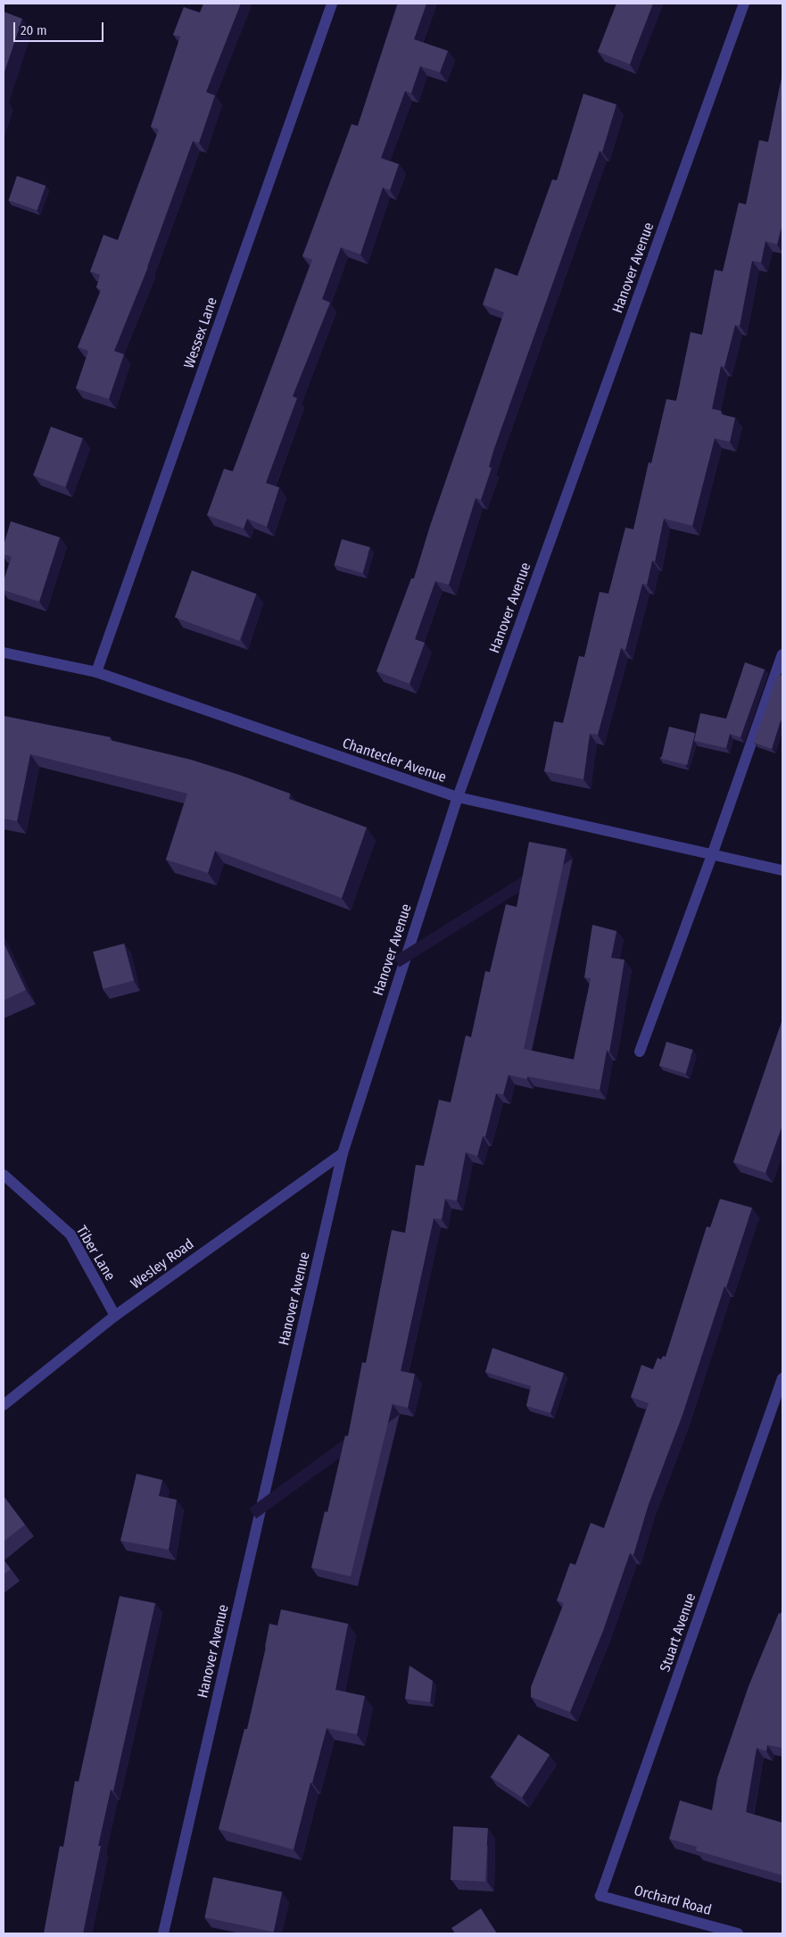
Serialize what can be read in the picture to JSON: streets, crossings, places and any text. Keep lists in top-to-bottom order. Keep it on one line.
{"streets":{"street":["Hanover Avenue","Wessex Lane","Chantecler Avenue","Tiber Lane","Wesley Road","Stuart Avenue","Orchard Road"]},"crossings":[["Hanover Avenue","Chantecler Avenue"],["Hanover Avenue","Wesley Road"],["Wessex Lane","Chantecler Avenue"],["Tiber Lane","Wesley Road"],["Stuart Avenue","Orchard Road"]],"scale_bar":"20 m"}
